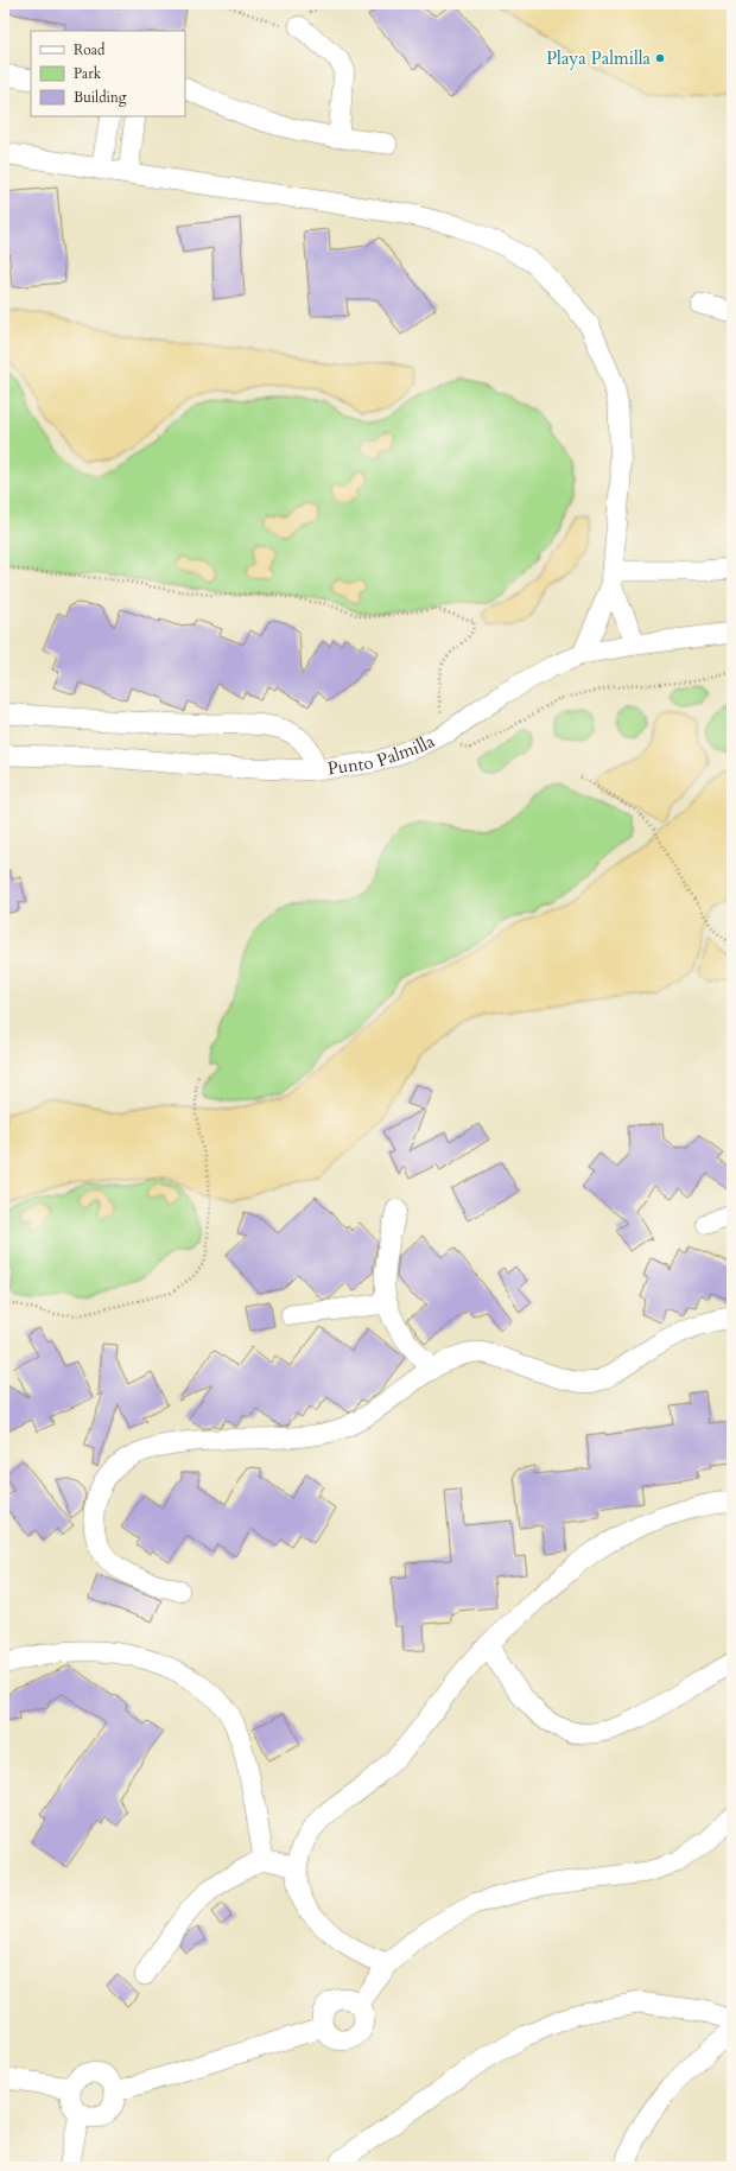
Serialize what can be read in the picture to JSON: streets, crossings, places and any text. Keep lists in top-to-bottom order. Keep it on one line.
{"streets":{"street":["Punto Palmilla"]},"places":["Playa Palmilla"],"legend":["Road","Park","Building"]}
